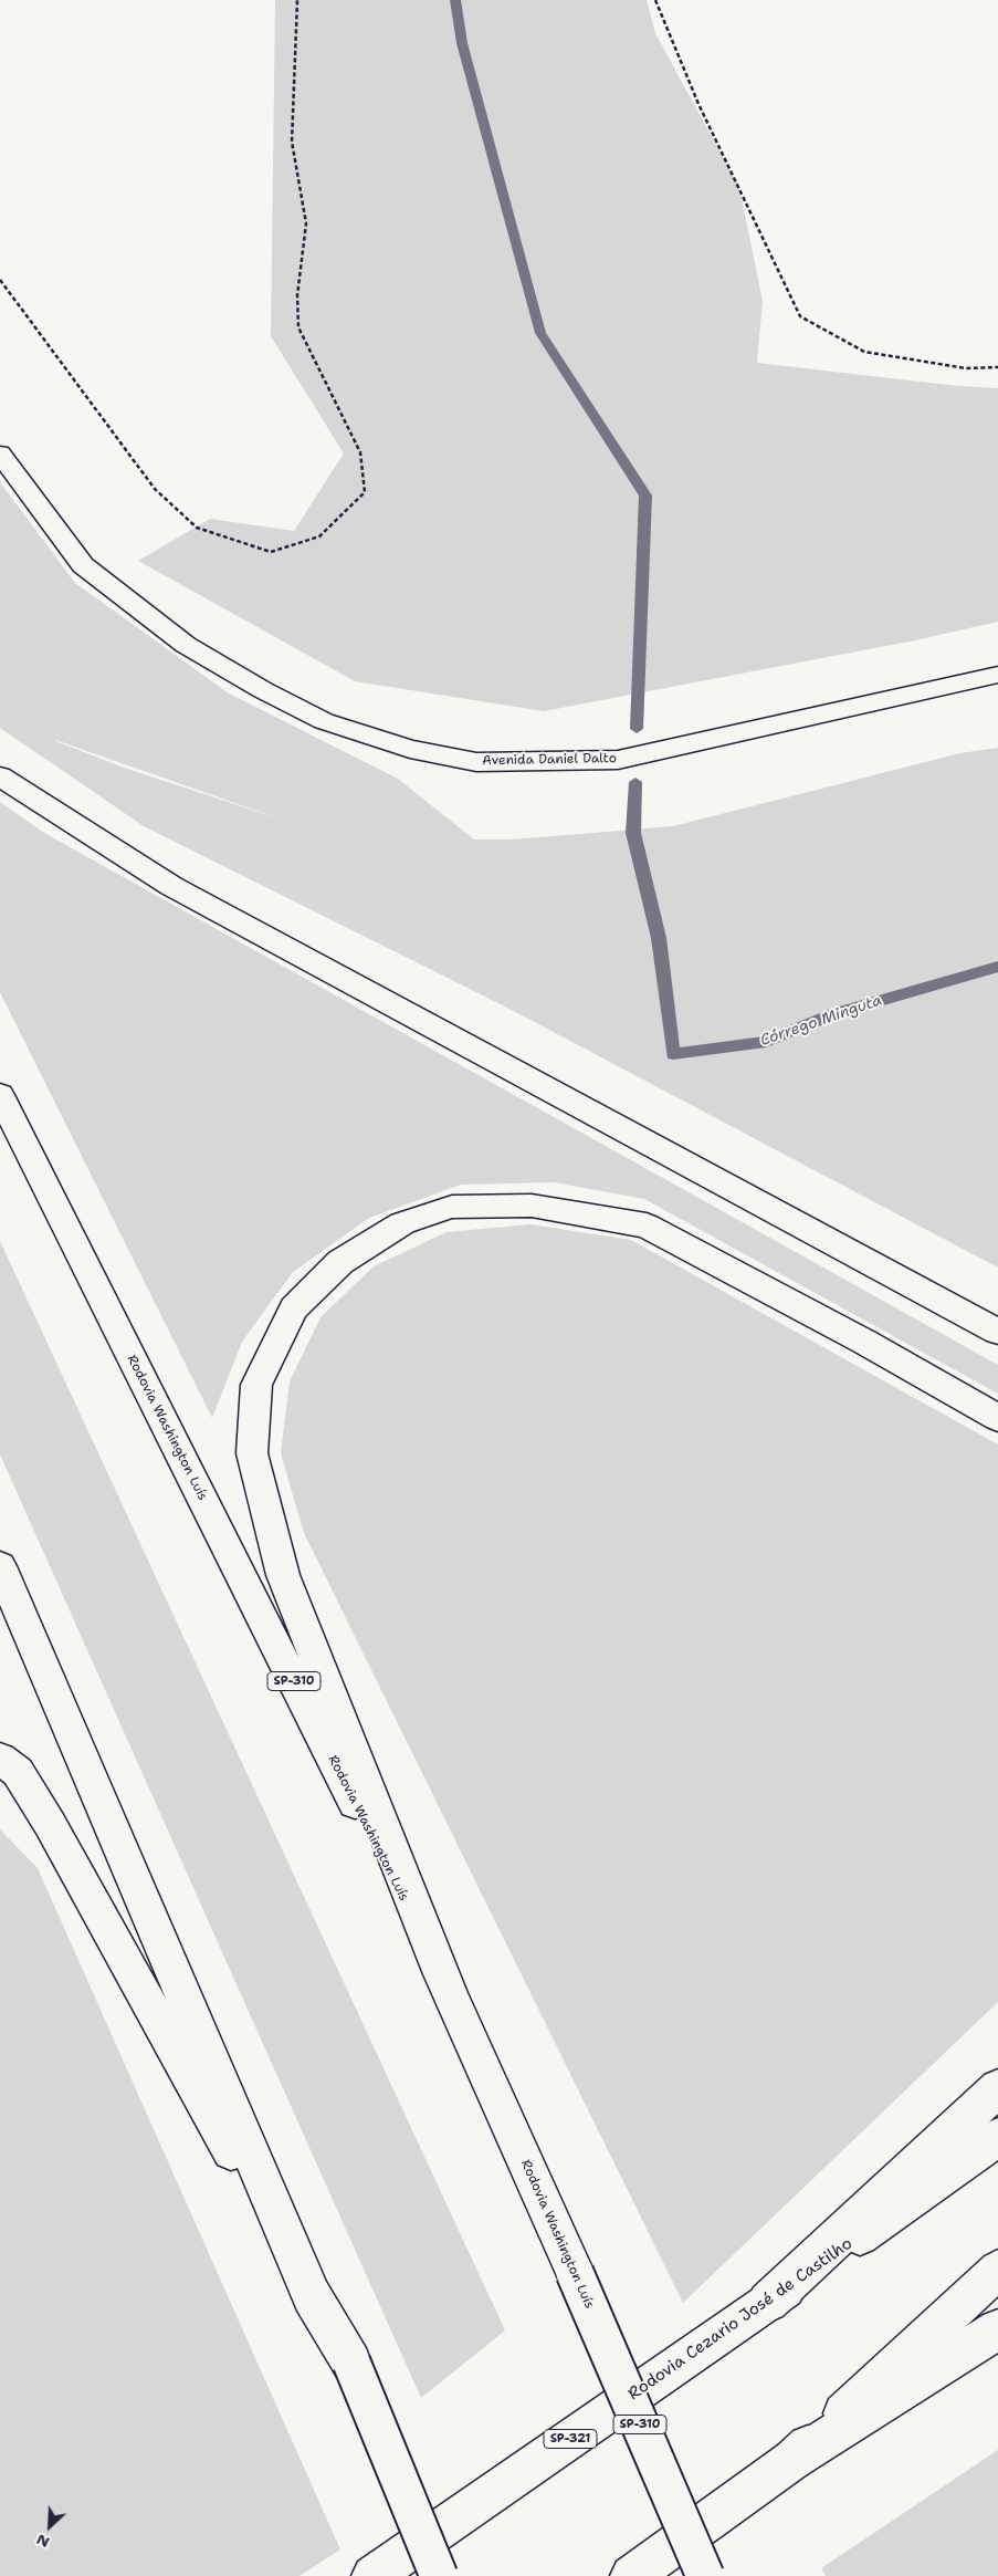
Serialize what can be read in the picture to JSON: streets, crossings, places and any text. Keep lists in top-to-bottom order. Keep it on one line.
{"streets":{"main road":["Avenida Daniel Dalto","Rodovia Washington Luís","SP-310","Rodovia Cezario José de Castilho","SP-321"]},"water":["Córrego Minguta"],"north":"bottom left"}
